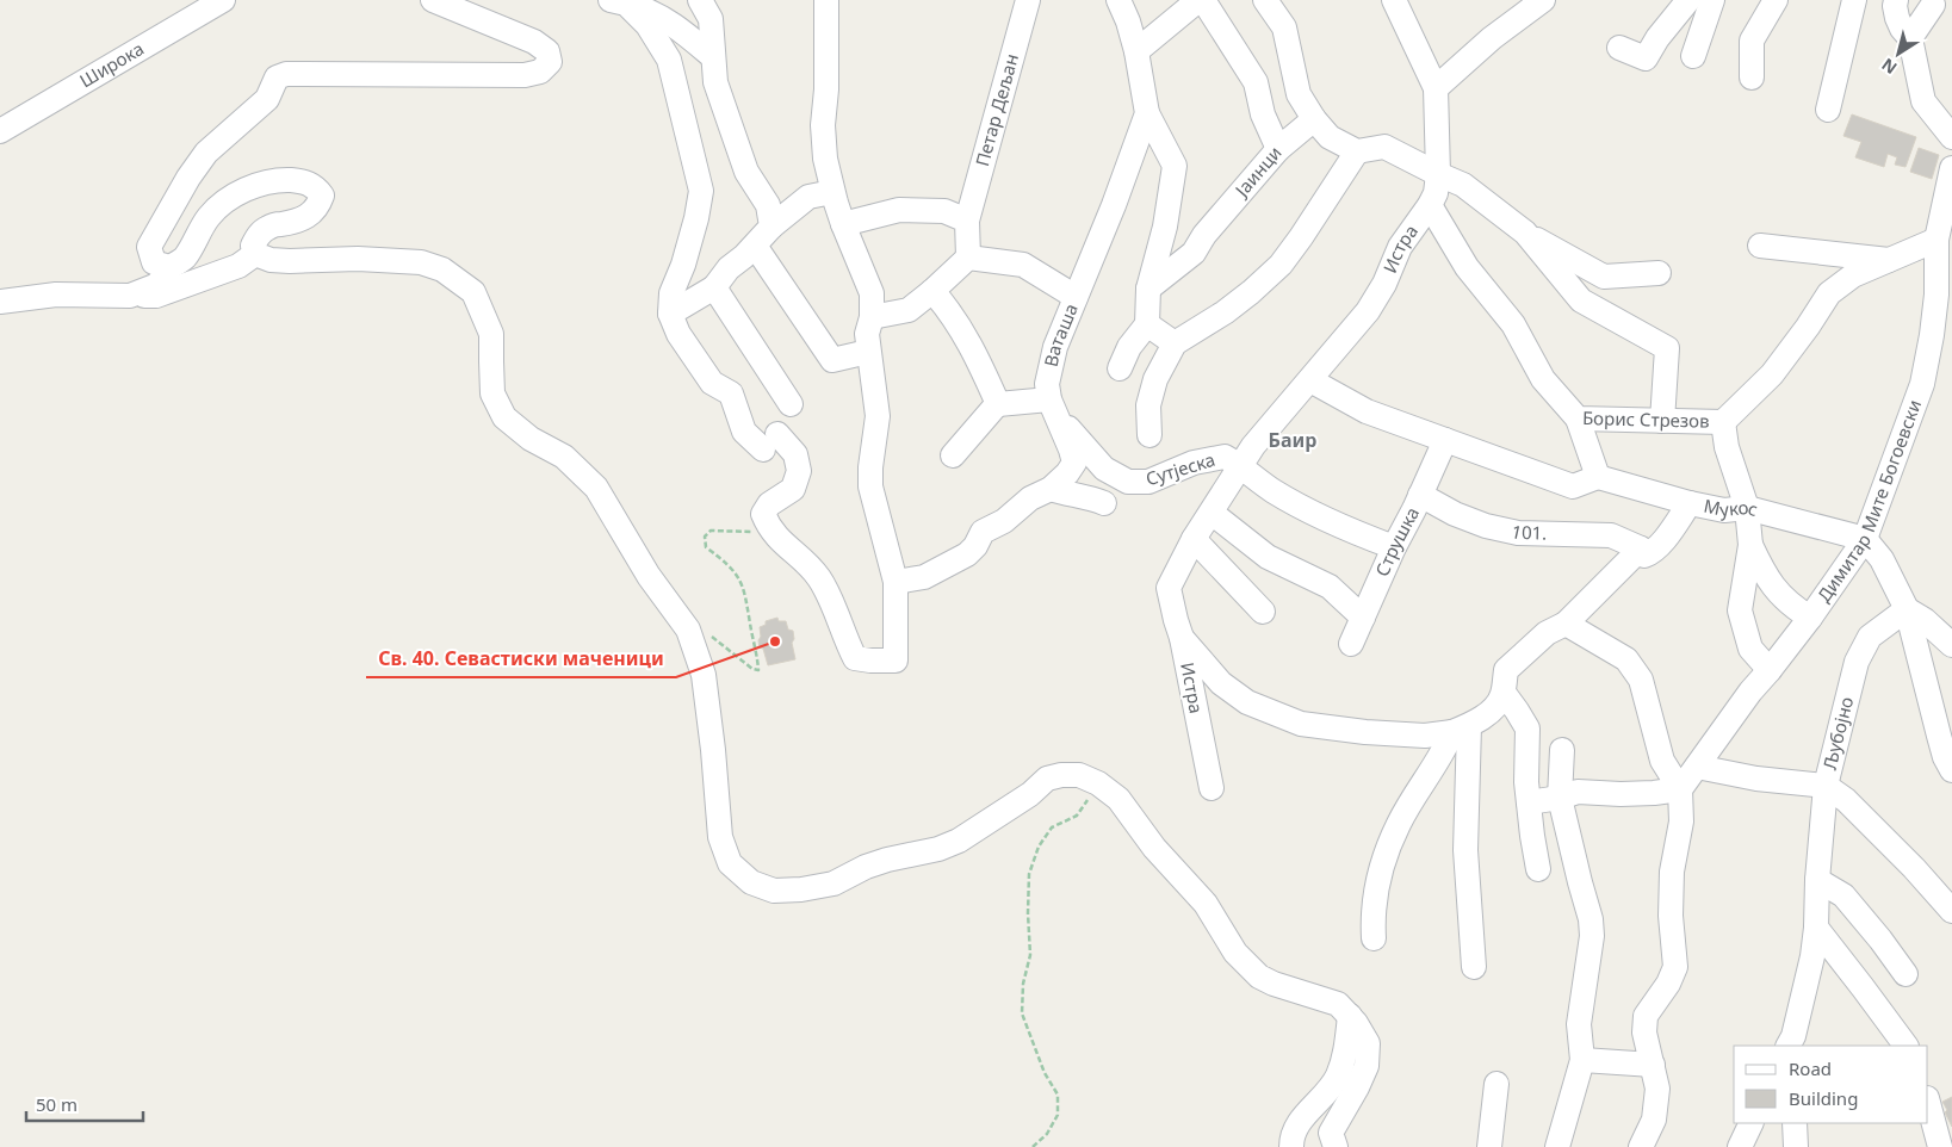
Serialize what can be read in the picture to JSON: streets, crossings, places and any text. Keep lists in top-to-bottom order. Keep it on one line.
{"streets":{"street":["Широка","Петар Дељан","Јаинци","Истра","Ваташа","Борис Стрезов","Сутјеска","Димитар Мите Богоевски","Мукос","101.","Струшка","Љубојно"]},"crossings":[["Истра","Борис Стрезов"],["Истра","Сутјеска"],["Ваташа","Сутјеска"],["Борис Стрезов","Димитар Мите Богоевски"],["Димитар Мите Богоевски","Мукос"],["101.","Струшка"]],"districts":["Баир"],"places":["Св. 40. Севастиски маченици"],"legend":["Road","Building"],"scale_bar":"50 m","north":"bottom left"}
